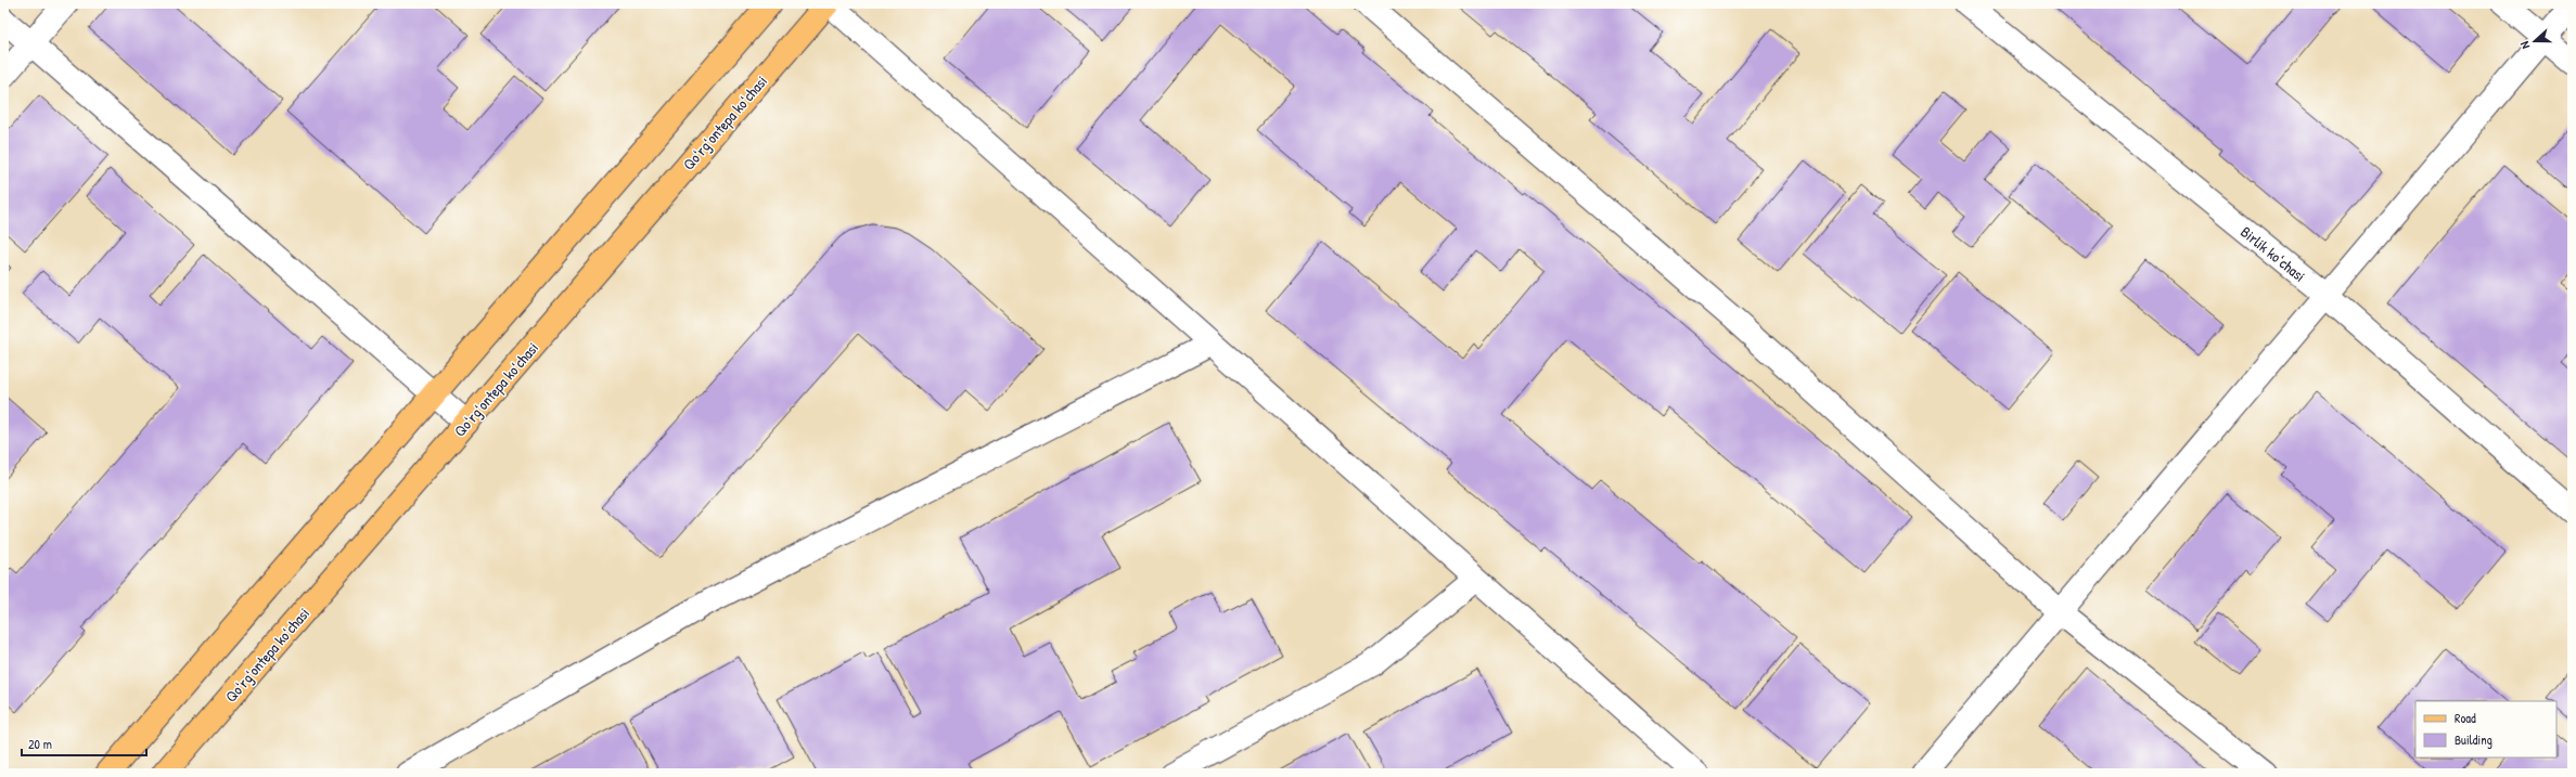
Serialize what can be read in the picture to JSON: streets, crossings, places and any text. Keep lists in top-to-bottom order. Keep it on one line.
{"streets":{"main road":["Qoʻrgʻontepa koʻchasi"],"street":["Birlik koʻchasi"]},"legend":["Road","Building"],"scale_bar":"20 m","north":"left"}
